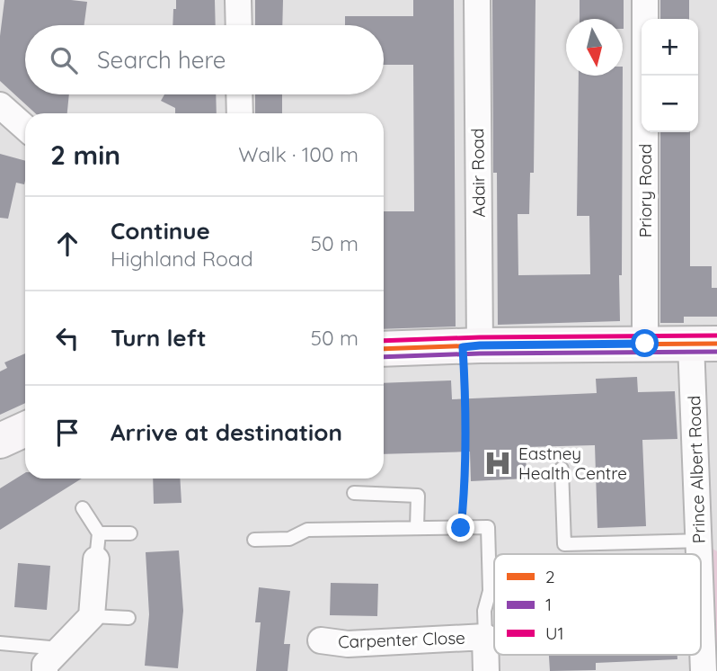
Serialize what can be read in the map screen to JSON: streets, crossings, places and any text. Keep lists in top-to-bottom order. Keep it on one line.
{"streets":{"street":["Adair Road","Priory Road","Prince Albert Road","Carpenter Close"]},"places":{"hospital":["Eastney Health Centre"]},"lines":["transit line U1","transit line 2","transit line 1"],"legend":["2","1","U1"],"north":"bottom","page":{"map_buttons":["+","−"],"search":"Search here","heading":["2 min","Walk · 100 m"],"list":[["Continue","Highland Road","50 m"],["Turn left","50 m"],"Arrive at destination"]}}
